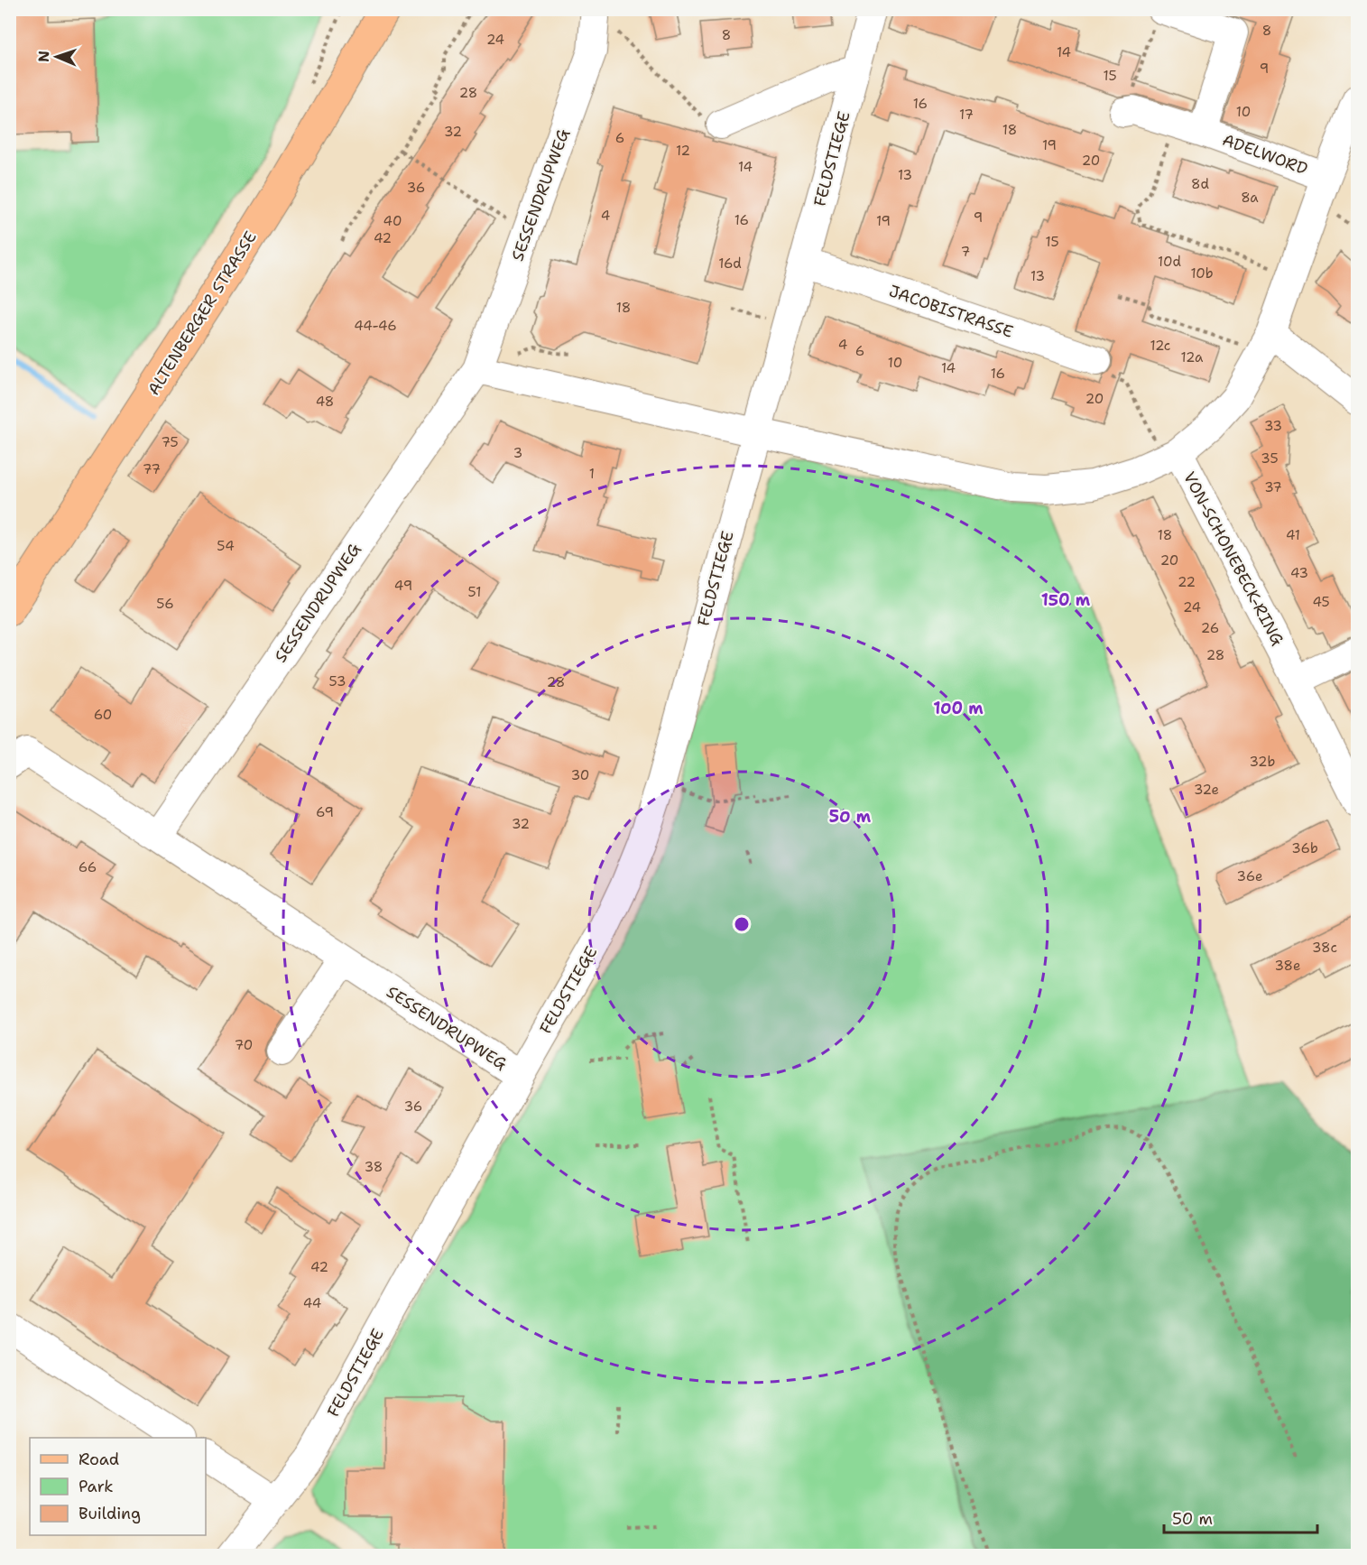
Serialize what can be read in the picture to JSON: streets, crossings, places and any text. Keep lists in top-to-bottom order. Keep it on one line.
{"streets":{"main road":["ALTENBERGER STRASSE"],"street":["ADELWORD","FELDSTIEGE","SESSENDRUPWEG","JACOBISTRASSE","VON-SCHONEBECK-RING"]},"crossings":[["ADELWORD","VON-SCHONEBECK-RING"],["FELDSTIEGE","SESSENDRUPWEG"],["FELDSTIEGE","JACOBISTRASSE"]],"house_numbers":["8","8","24","14","9","15","28","16","10","17","18","32","6","19","12","20","14","13","8d","36","8a","4","9","16","40","19","42","15","7","10d","16d","10b","13","18","44-46","4","12c","6","12a","10","14","16","20","48","33","75","3","35","77","1","37","18","41","54","20","43","22","49","51","45","56","24","26","28","53","28","60","32b","30","32e","69","32","36b","66","36e","38c","38e","70","36","38","42","44"],"legend":["Road","Park","Building"],"scale_bar":"50 m","north":"left","rings":["150 m","100 m","50 m"]}
